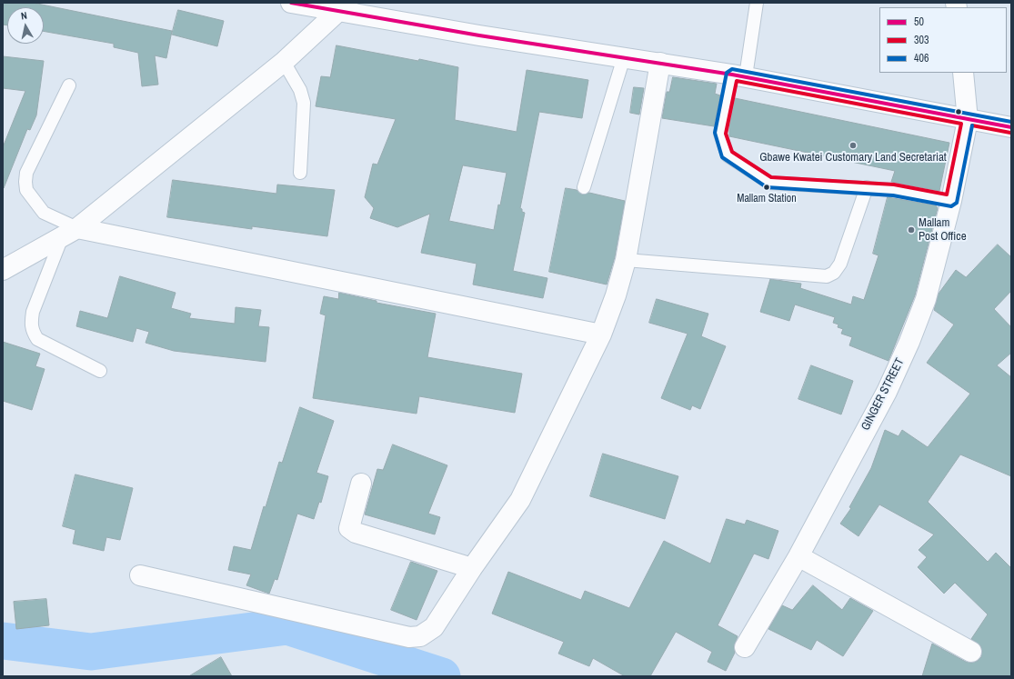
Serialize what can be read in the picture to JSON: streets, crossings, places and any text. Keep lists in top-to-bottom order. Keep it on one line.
{"streets":{"street":["GINGER STREET"]},"places":["Gbawe Kwatei Customary Land Secretariat","Mallam Station","Mallam Post Office"],"lines":["transit line 50","transit line 406","transit line 303"],"legend":["50","303","406"],"north":"top"}
